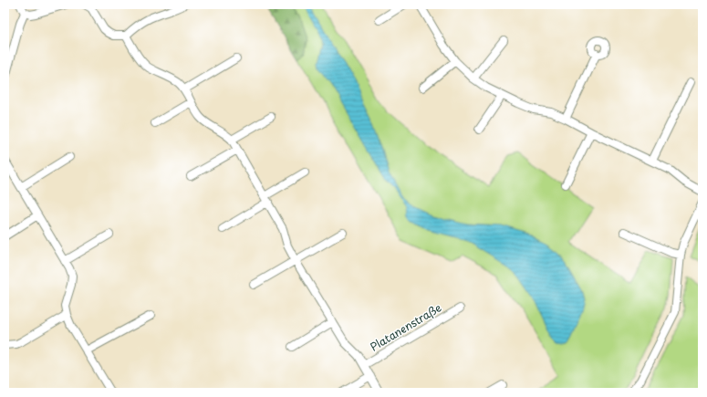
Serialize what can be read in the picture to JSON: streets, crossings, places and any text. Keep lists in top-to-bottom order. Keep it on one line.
{"streets":{"street":["Platanenstraße"]}}
